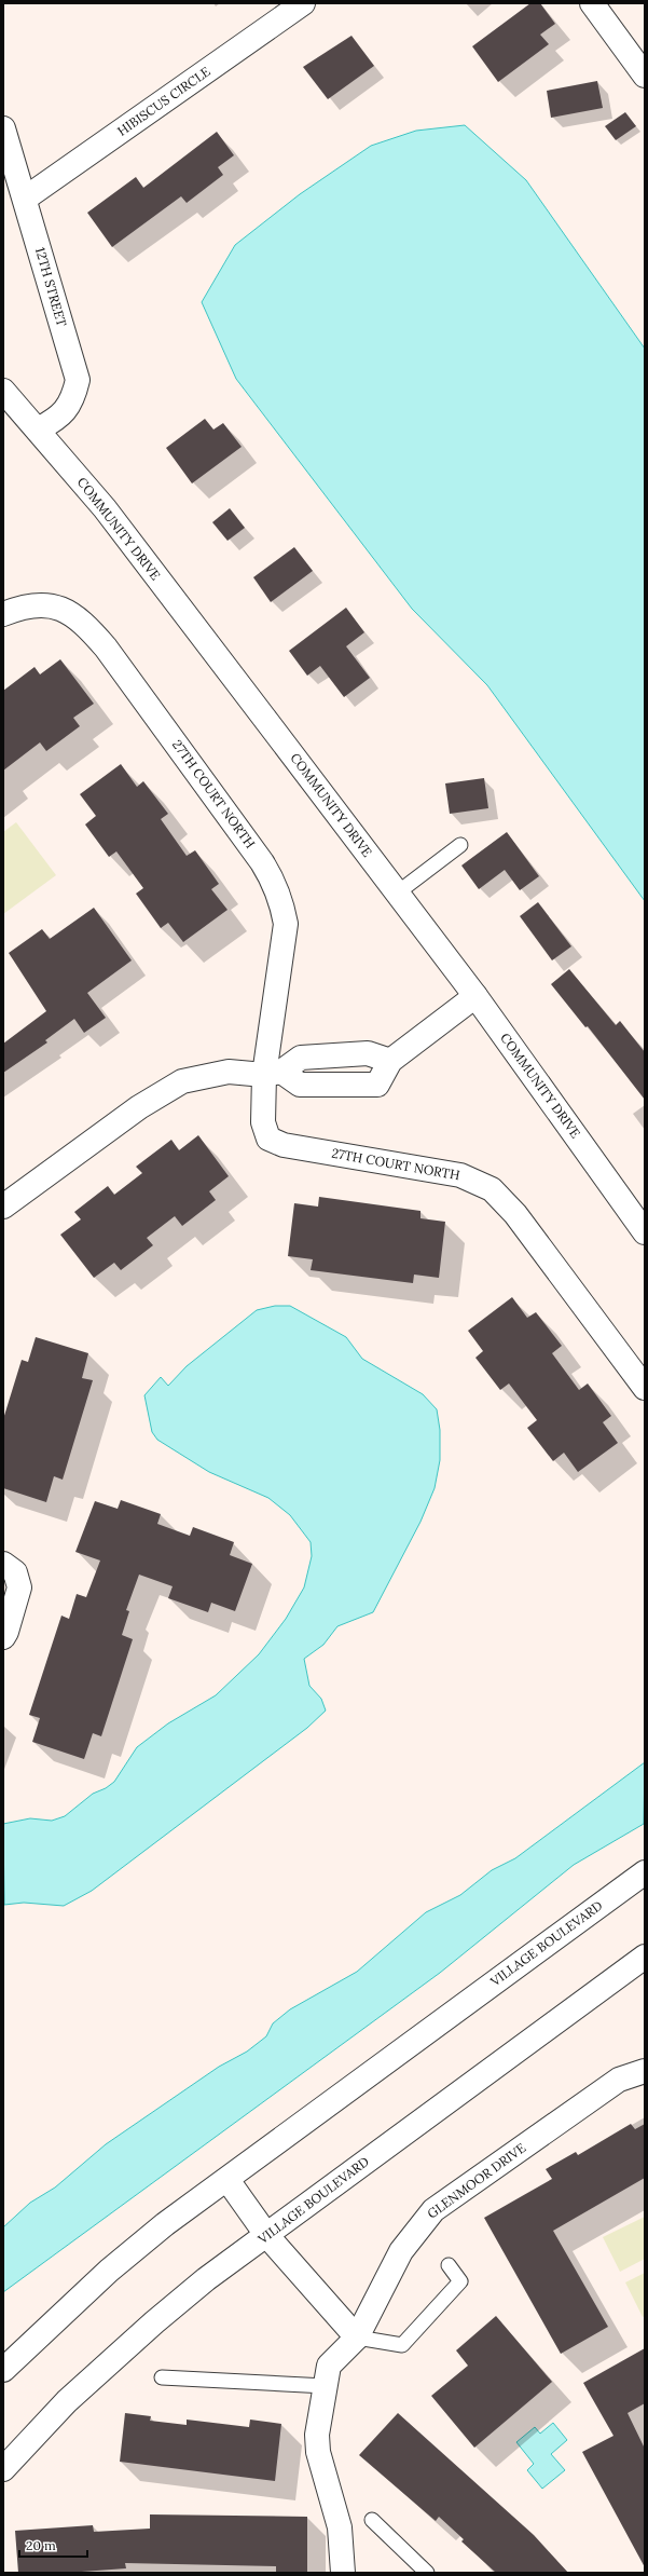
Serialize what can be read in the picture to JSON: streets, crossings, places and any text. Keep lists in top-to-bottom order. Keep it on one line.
{"streets":{"street":["HIBISCUS CIRCLE","12TH STREET","COMMUNITY DRIVE","27TH COURT NORTH","VILLAGE BOULEVARD","GLENMOOR DRIVE"]},"crossings":[["HIBISCUS CIRCLE","12TH STREET"],["12TH STREET","COMMUNITY DRIVE"]],"scale_bar":"20 m"}
